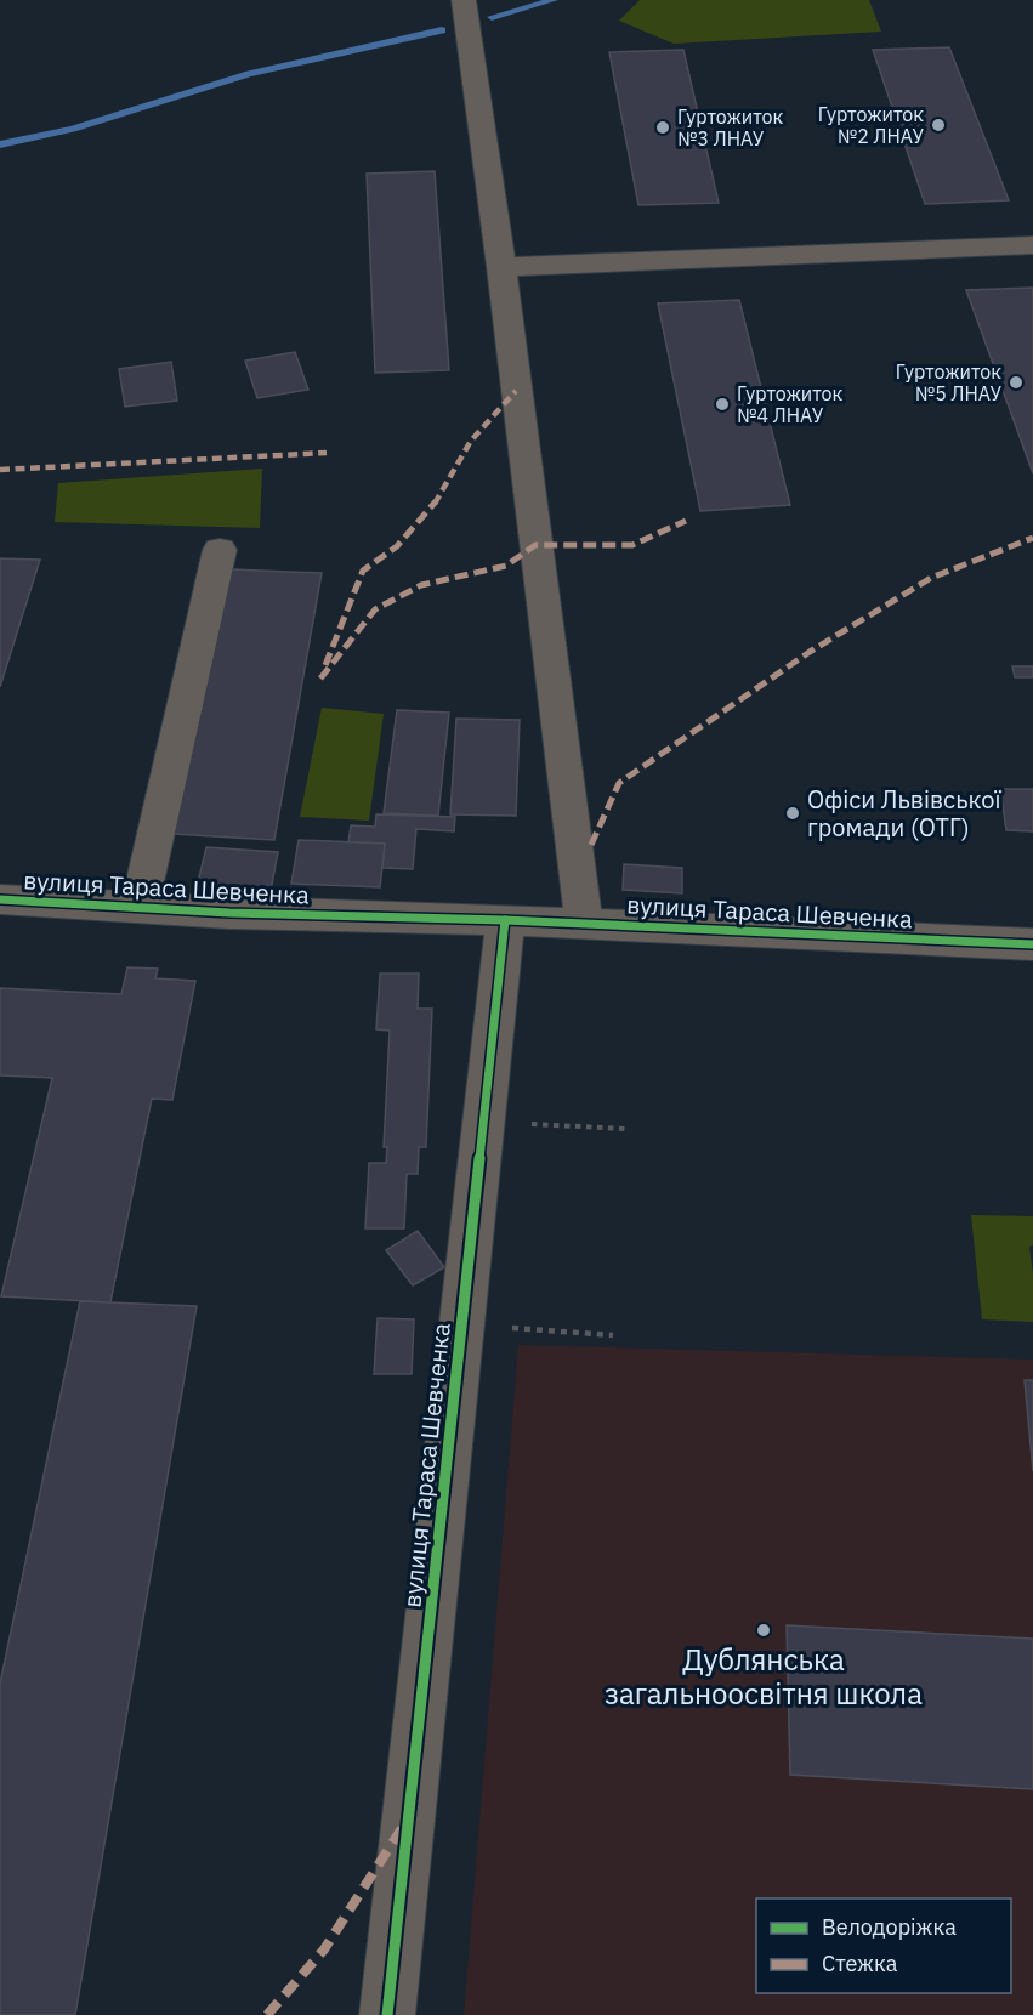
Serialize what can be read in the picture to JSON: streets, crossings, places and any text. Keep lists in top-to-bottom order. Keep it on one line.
{"streets":{"street":["вулиця Тараса Шевченка"]},"places":["Гуртожиток №2 ЛНАУ","Гуртожиток №3 ЛНАУ","Гуртожиток №5 ЛНАУ","Гуртожиток №4 ЛНАУ","Офіси Львівської громади (ОТГ)","Дублянська загальноосвітня школа"],"legend":["Велодоріжка","Стежка"]}
